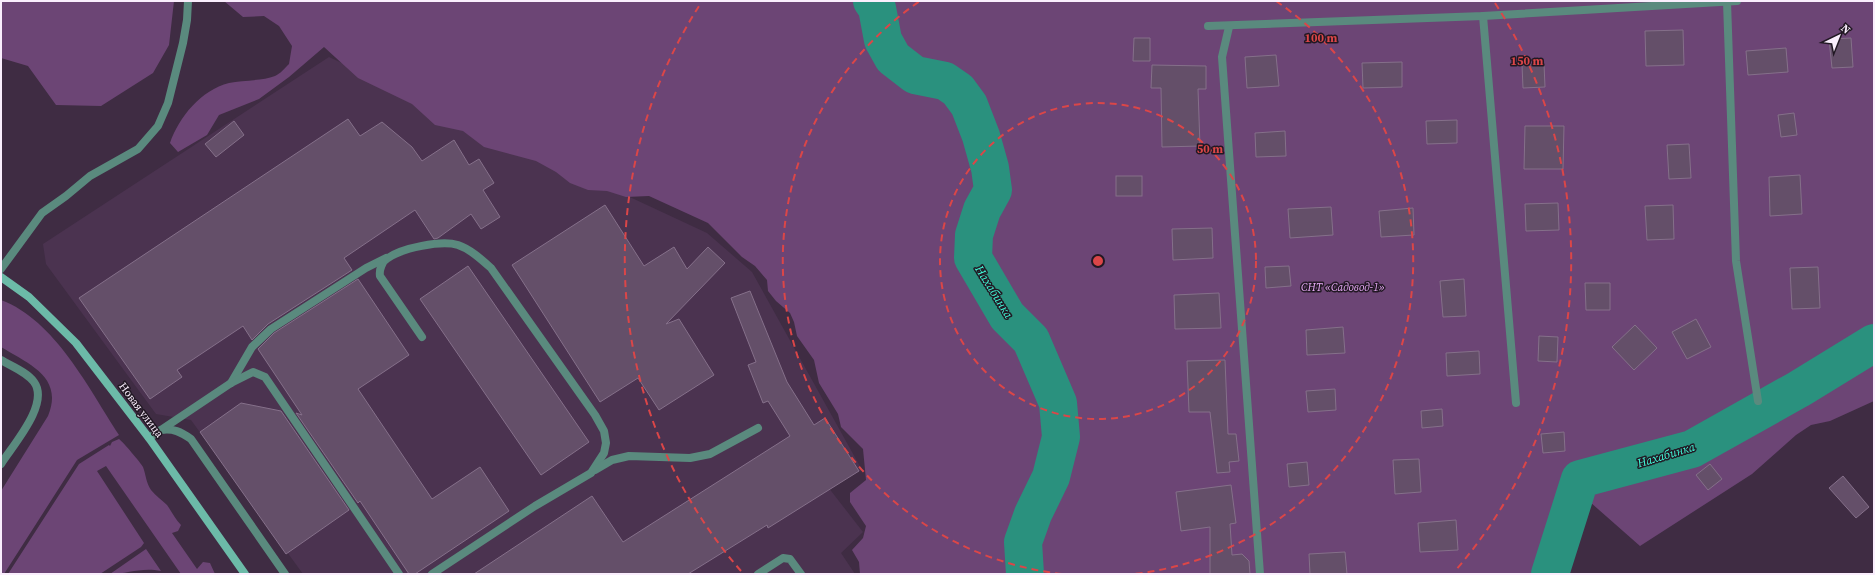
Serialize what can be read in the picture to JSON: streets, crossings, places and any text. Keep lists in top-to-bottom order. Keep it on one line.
{"streets":{"street":["Новая улица"]},"water":["Нахабинка"],"parks":["СНТ «Садовод-1»"],"north":"top right","rings":["100 m","150 m","50 m"]}
